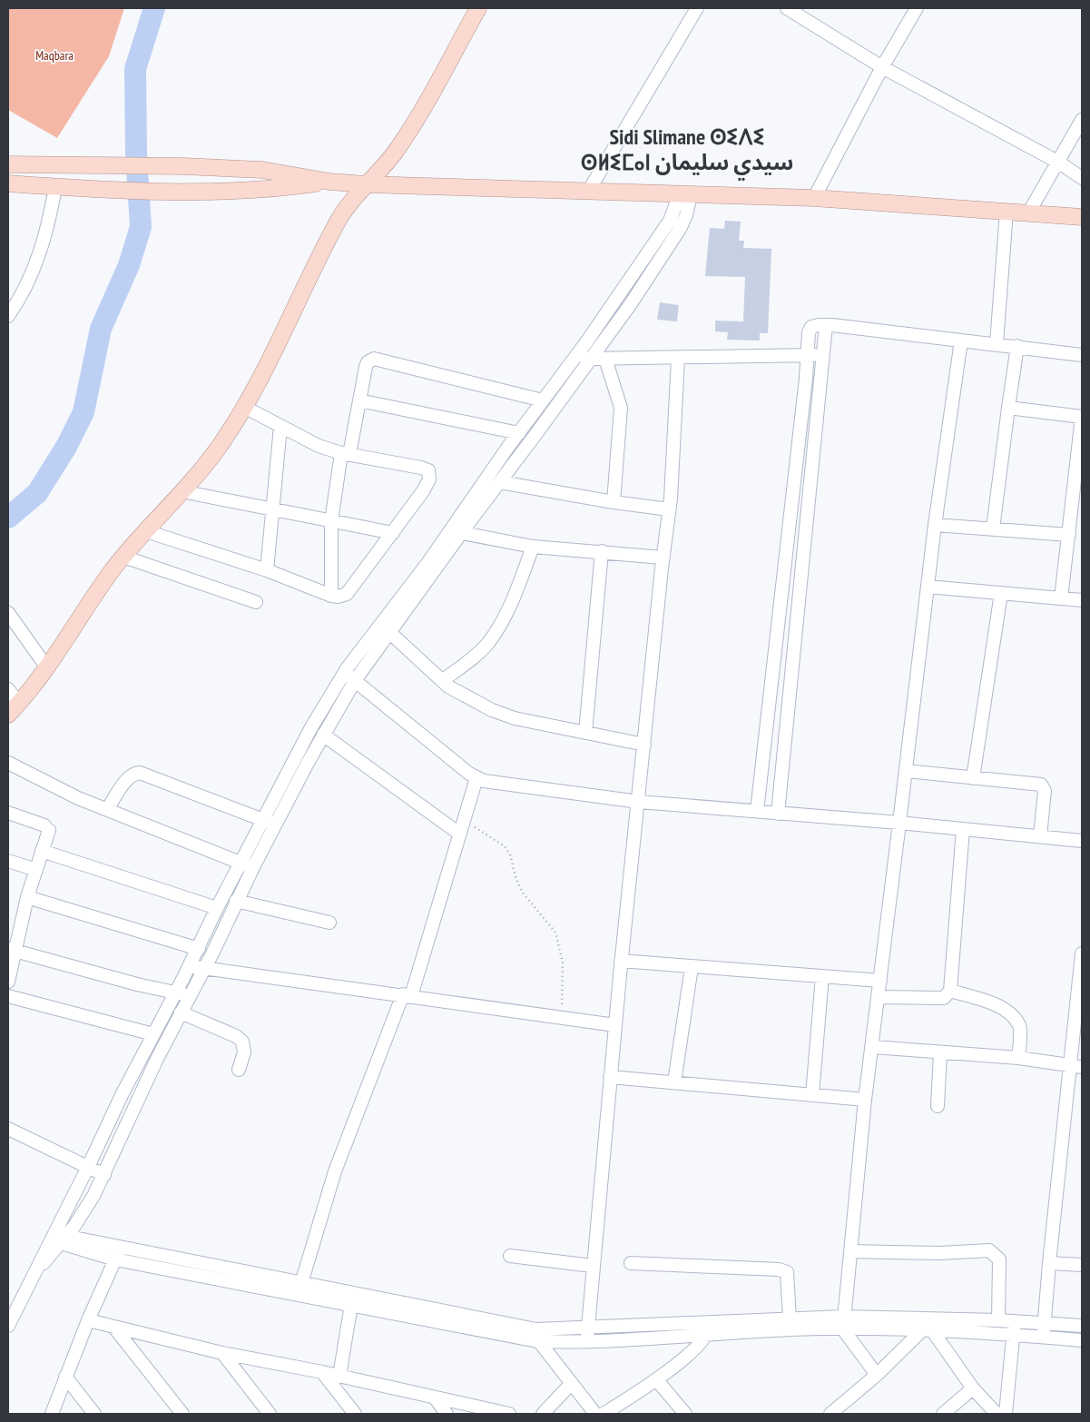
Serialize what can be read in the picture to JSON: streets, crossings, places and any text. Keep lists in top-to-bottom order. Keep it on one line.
{"districts":["Sidi Slimane ⵙⵉⴷⵉ ⵙⵍⵉⵎⴰⵏ سيدي سليمان"],"parks":["Maqbara"]}
